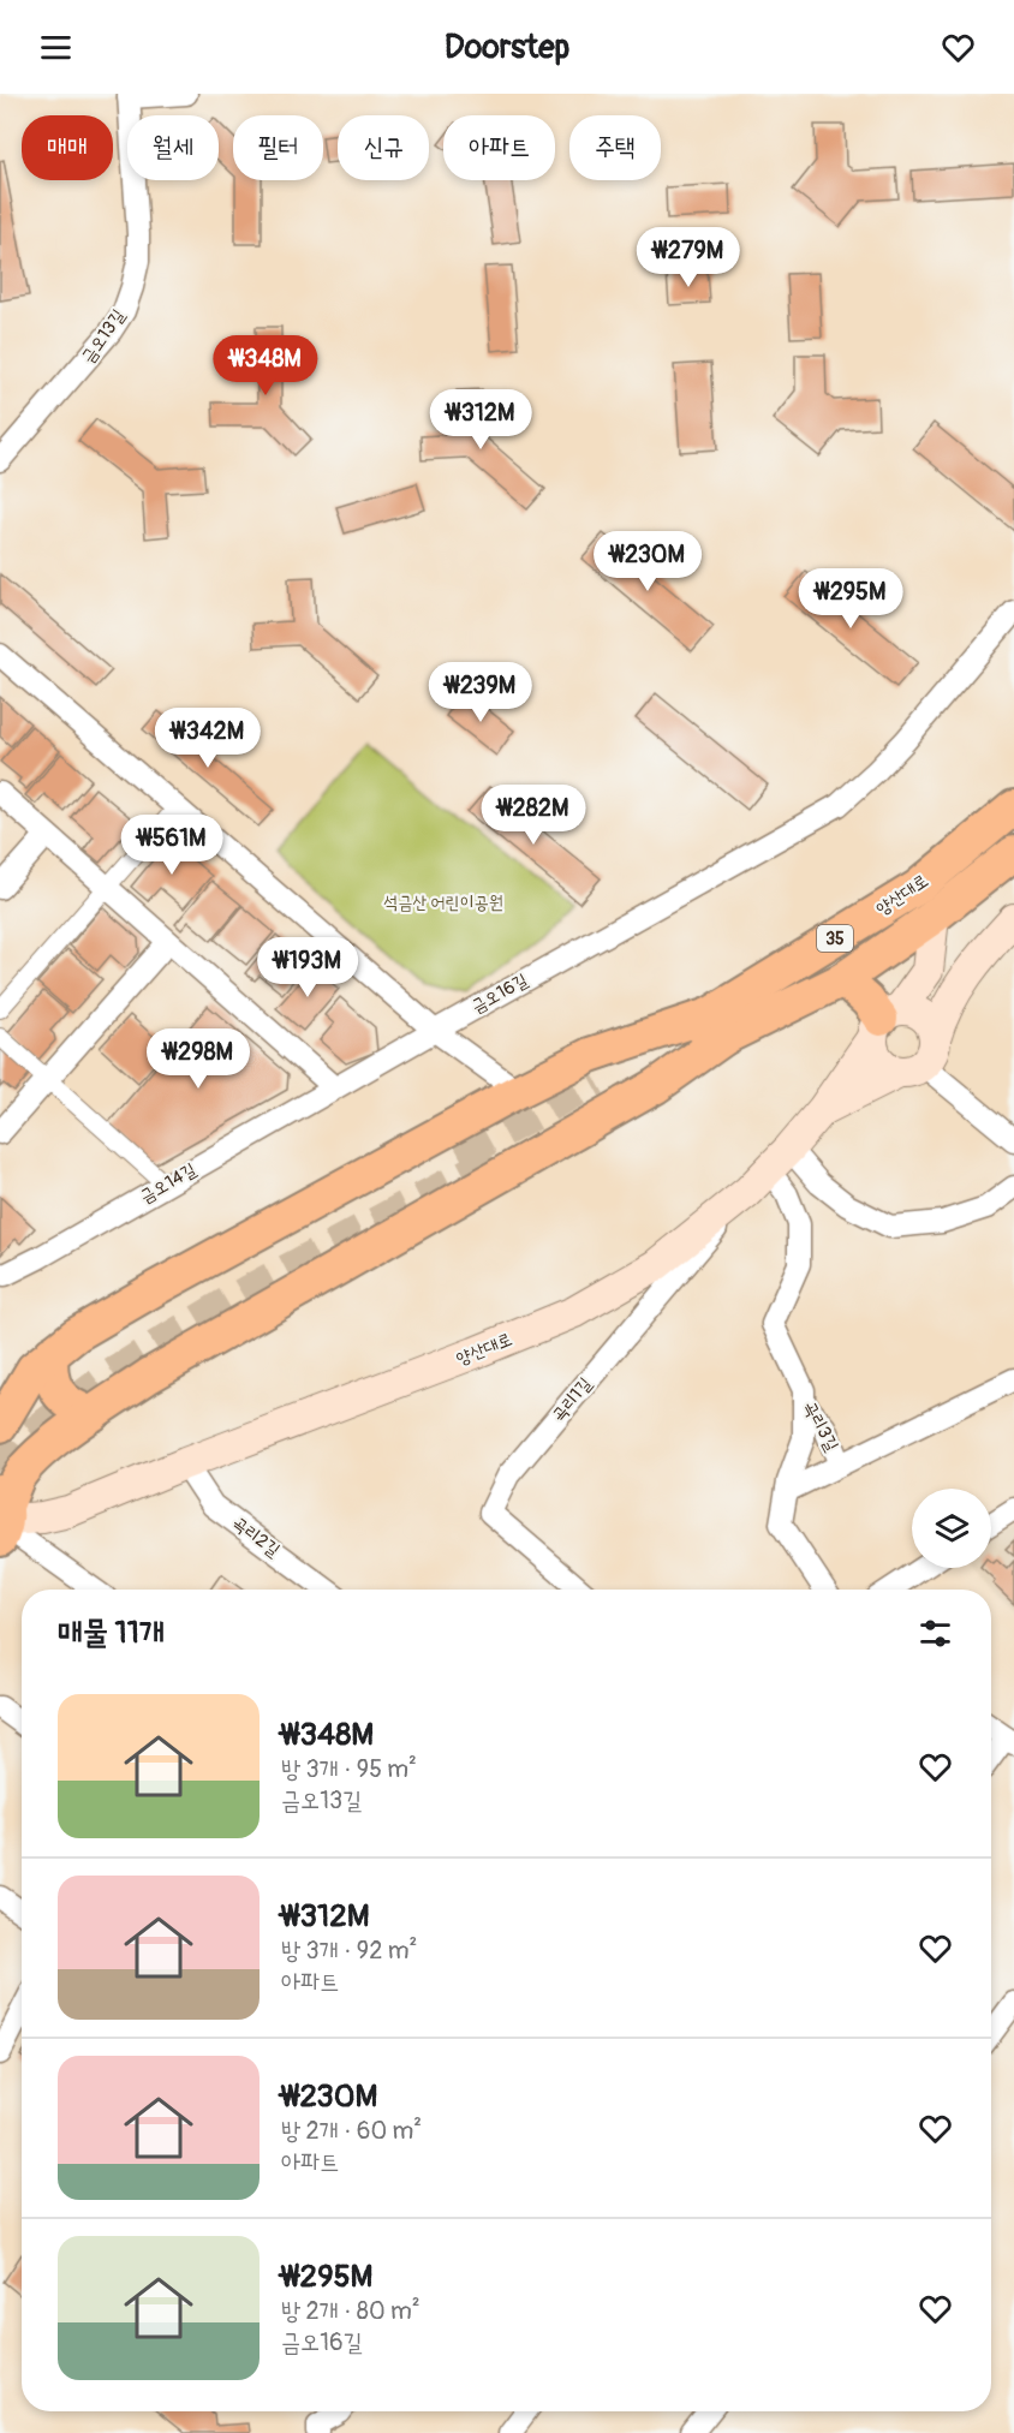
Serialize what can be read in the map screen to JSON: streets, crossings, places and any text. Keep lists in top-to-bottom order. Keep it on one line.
{"streets":{"main road":["양산대로","35"],"street":["금오13길","금오16길","금오14길","곡리1길","곡리3길","곡리2길"]},"crossings":[["양산대로","곡리1길"],["양산대로","곡리3길"],["양산대로","곡리2길"],["금오16길","금오14길"]],"parks":["석금산 어린이공원"],"page":{"header":"Doorstep","chip":["매매","월세","필터","신규","아파트","주택"],"price":["₩279M","₩348M","₩312M","₩230M","₩295M","₩239M","₩342M","₩282M","₩561M","₩193M","₩298M"],"heading":"매물 11개","list":[{"name":"₩348M","note":"방 3개 · 95 m² · 금오13길"},{"name":"₩312M","note":"방 3개 · 92 m² · 아파트"},{"name":"₩230M","note":"방 2개 · 60 m² · 아파트"},{"name":"₩295M","note":"방 2개 · 80 m² · 금오16길"}]}}
